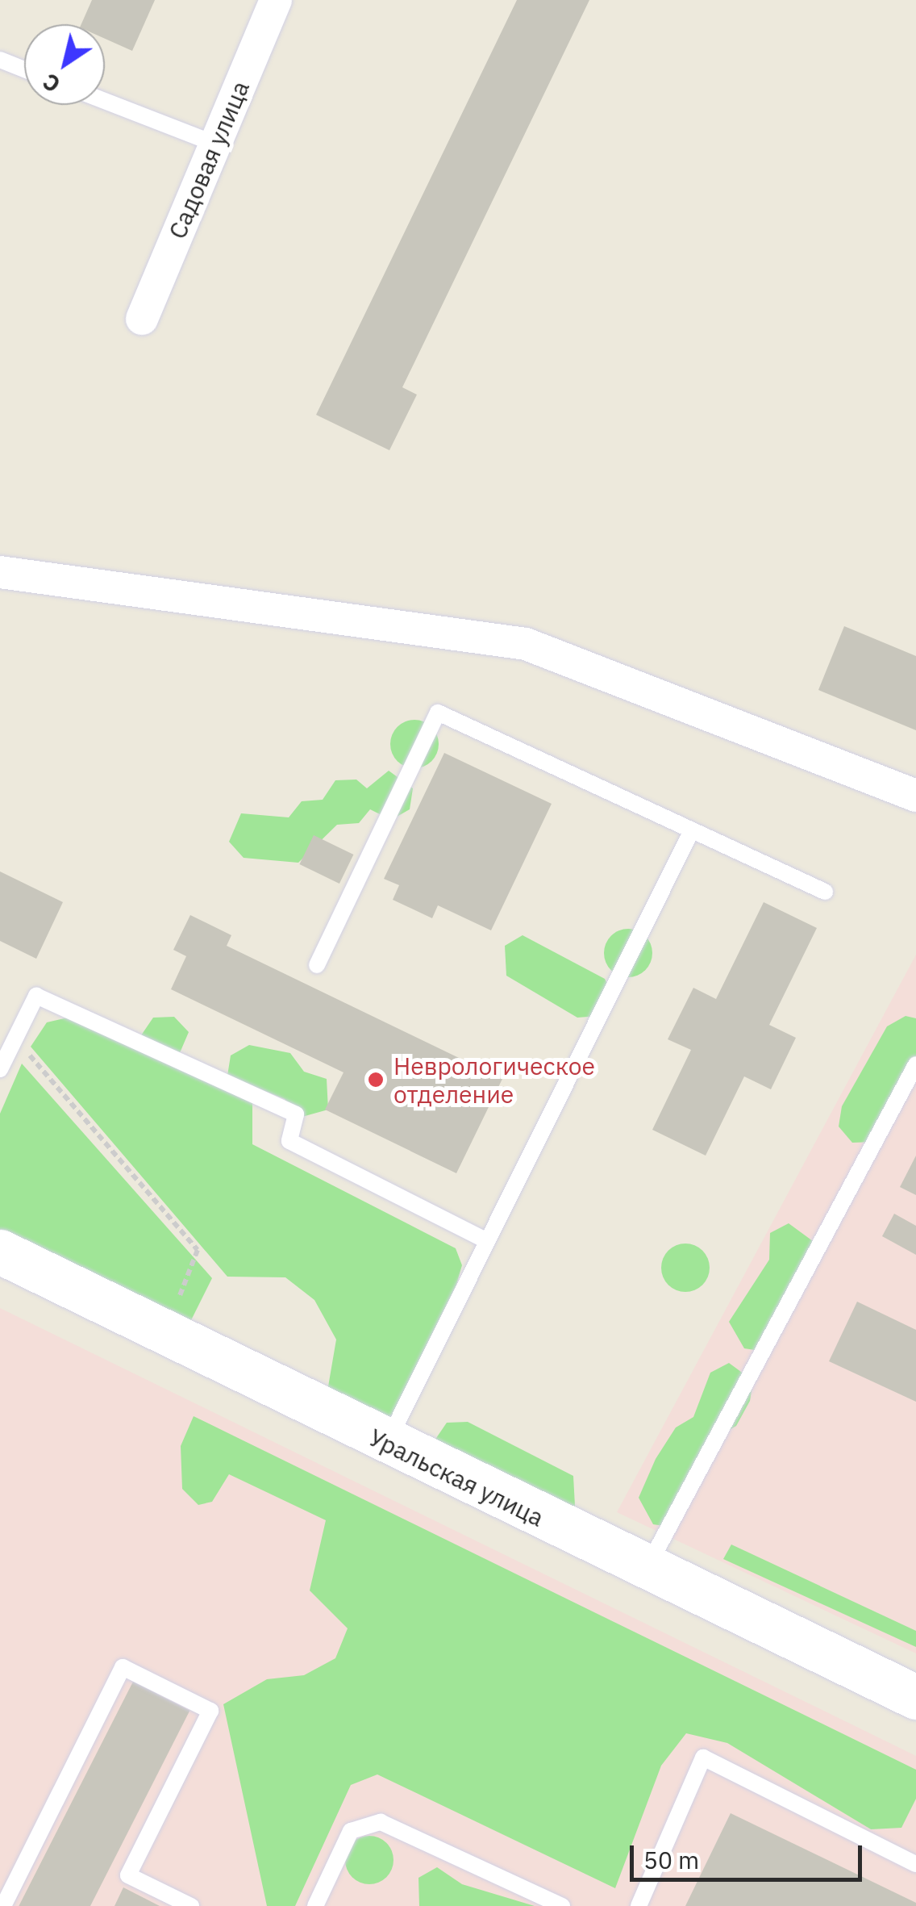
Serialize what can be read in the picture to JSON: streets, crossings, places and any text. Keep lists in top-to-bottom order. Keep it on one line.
{"streets":{"street":["Садовая улица","Уральская улица"]},"places":["Неврологическое отделение"],"scale_bar":"50 m","north":"bottom left"}
